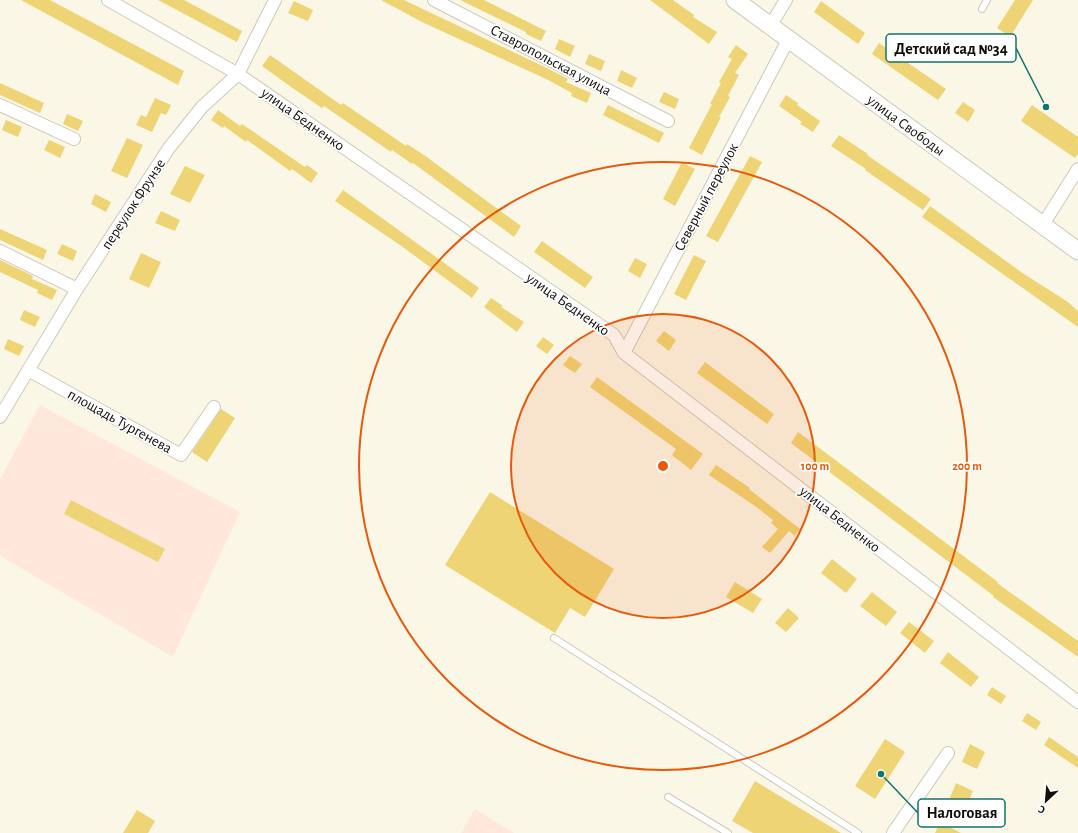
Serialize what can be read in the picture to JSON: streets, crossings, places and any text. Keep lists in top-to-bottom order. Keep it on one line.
{"streets":{"main road":["улица Свободы"],"street":["Ставропольская улица","улица Бедненко","Северный переулок","переулок Фрунзе","площадь Тургенева"]},"crossings":[["улица Бедненко","Северный переулок"],["улица Бедненко","переулок Фрунзе"],["улица Свободы","Северный переулок"],["переулок Фрунзе","площадь Тургенева"]],"places":["Детский сад №34","Налоговая"],"north":"bottom left","rings":["100 m","200 m"]}
